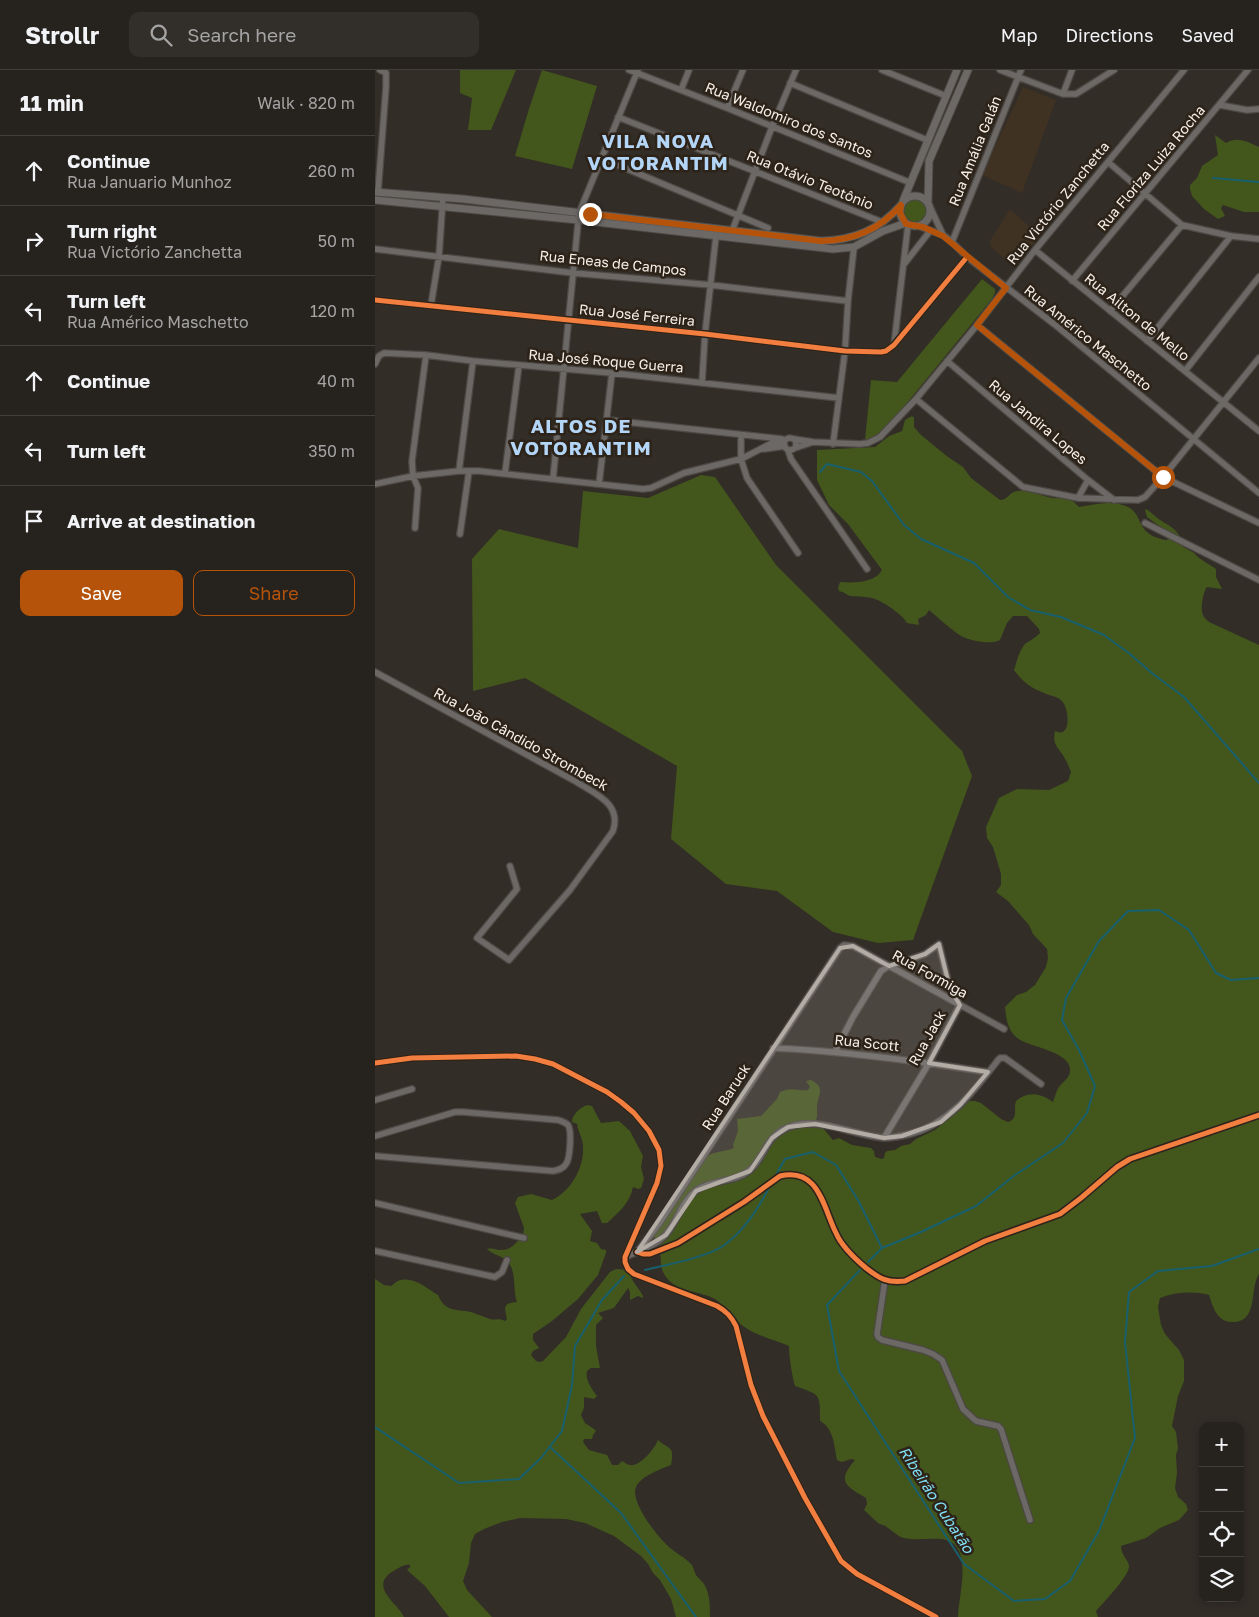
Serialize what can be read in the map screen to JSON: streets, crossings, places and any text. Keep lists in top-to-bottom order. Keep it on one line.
{"streets":{"street":["Rua Waldomiro dos Santos","Rua Amália Galán","Rua Floriza Luiza Rocha","Rua Otávio Teotônio","Rua Victório Zanchetta","Rua Eneas de Campos","Rua José Ferreira","Rua Ailton de Mello","Rua Américo Maschetto","Rua José Roque Guerra","Rua Jandira Lopes","Rua João Cândido Strombeck","Rua Formiga","Rua Jack","Rua Scott","Rua Baruck"]},"crossings":[["Rua Amália Galán","Rua Américo Maschetto"],["Rua Floriza Luiza Rocha","Rua Ailton de Mello"],["Rua Victório Zanchetta","Rua Ailton de Mello"],["Rua Victório Zanchetta","Rua Américo Maschetto"],["Rua Victório Zanchetta","Rua Jandira Lopes"],["Rua Formiga","Rua Jack"],["Rua Formiga","Rua Baruck"],["Rua Jack","Rua Scott"],["Rua Scott","Rua Baruck"]],"districts":["VILA NOVA VOTORANTIM","ALTOS DE VOTORANTIM"],"water":["Ribeirão Cubatão"],"page":{"header":"Strollr","search":"Search here","nav":["Map","Directions","Saved"],"heading":["11 min","Walk · 820 m"],"list":[["Continue","Rua Januario Munhoz","260 m"],["Turn right","Rua Victório Zanchetta","50 m"],["Turn left","Rua Américo Maschetto","120 m"],["Continue","40 m"],["Turn left","350 m"],"Arrive at destination"],"buttons":["Save","Share"],"map_buttons":["+","−"]}}
